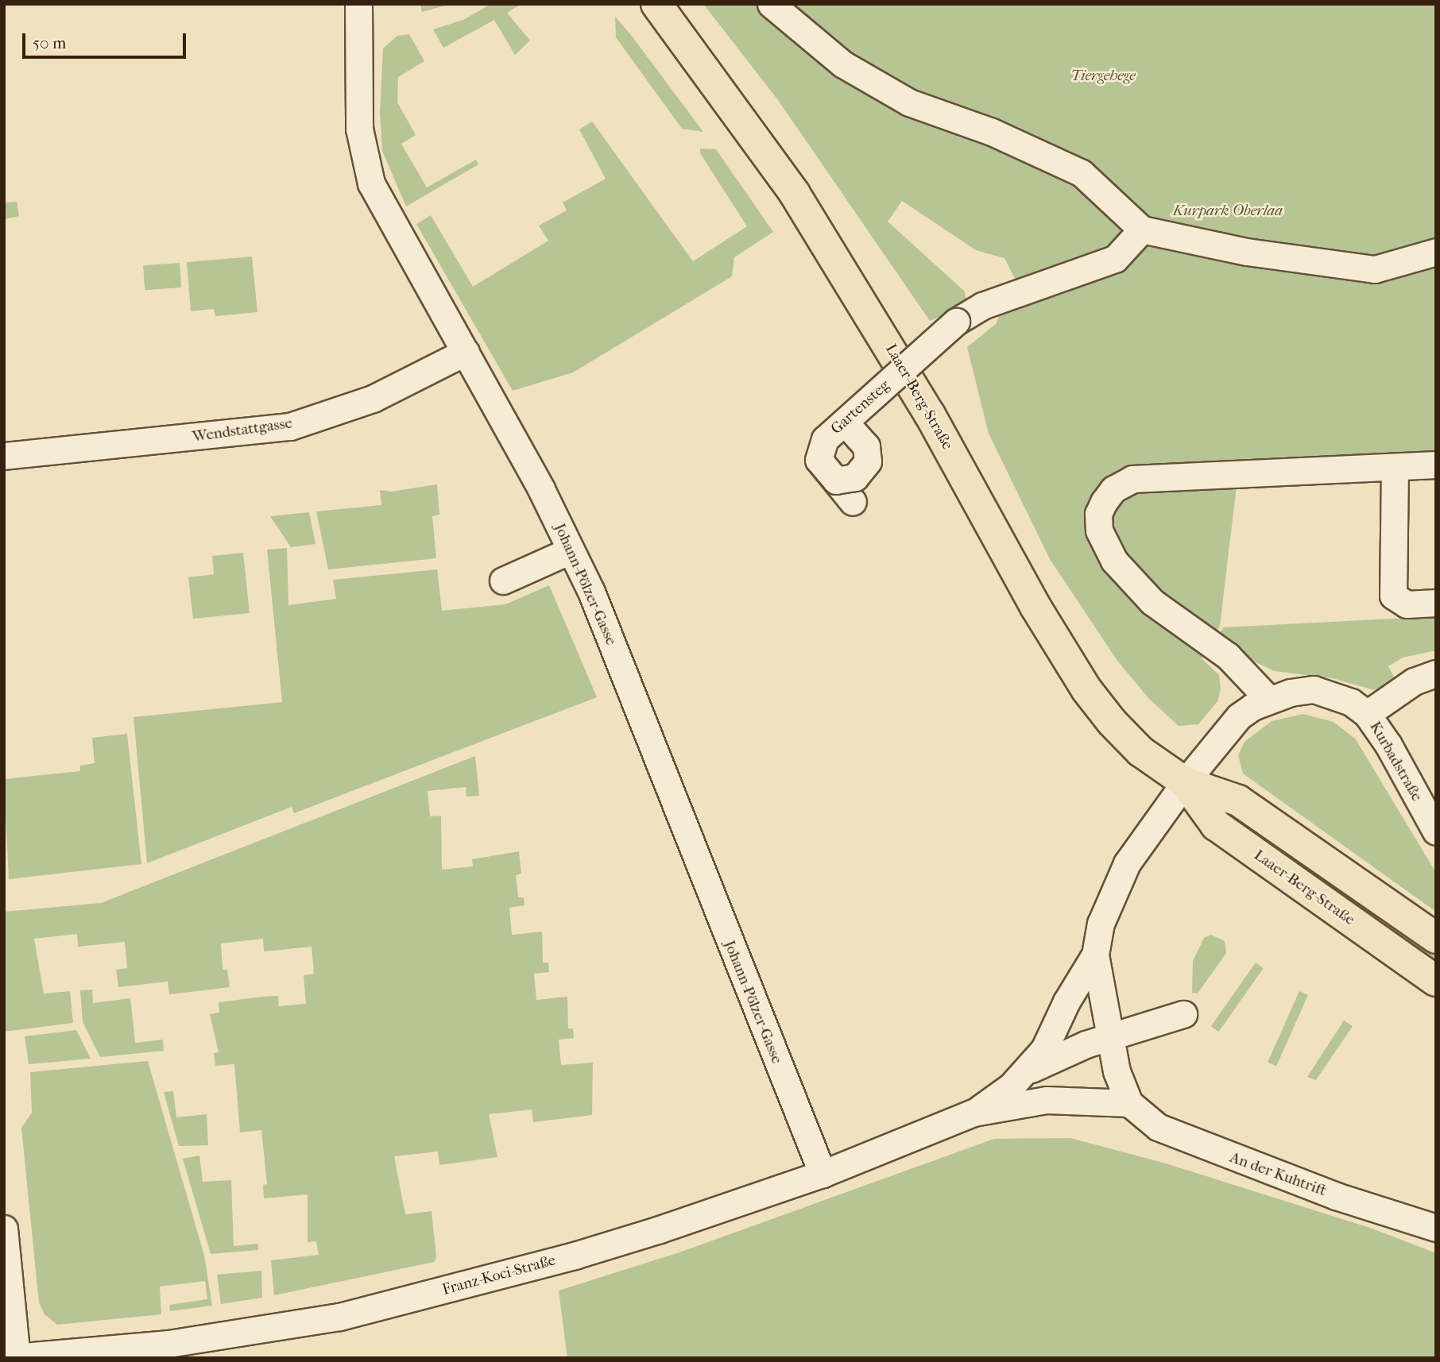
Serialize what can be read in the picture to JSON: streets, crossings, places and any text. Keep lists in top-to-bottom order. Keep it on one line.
{"streets":{"main road":["Laaer-Berg-Straße"],"street":["Gartensteg","Wendstattgasse","Johann-Pölzer-Gasse","Kurbadstraße","An der Kuhtrift","Franz-Koci-Straße"]},"crossings":[["Laaer-Berg-Straße","Kurbadstraße"],["Laaer-Berg-Straße","Franz-Koci-Straße"],["Wendstattgasse","Johann-Pölzer-Gasse"],["Johann-Pölzer-Gasse","Franz-Koci-Straße"],["Kurbadstraße","Franz-Koci-Straße"],["An der Kuhtrift","Franz-Koci-Straße"]],"parks":["Tiergehege","Kurpark Oberlaa"],"scale_bar":"50 m"}
